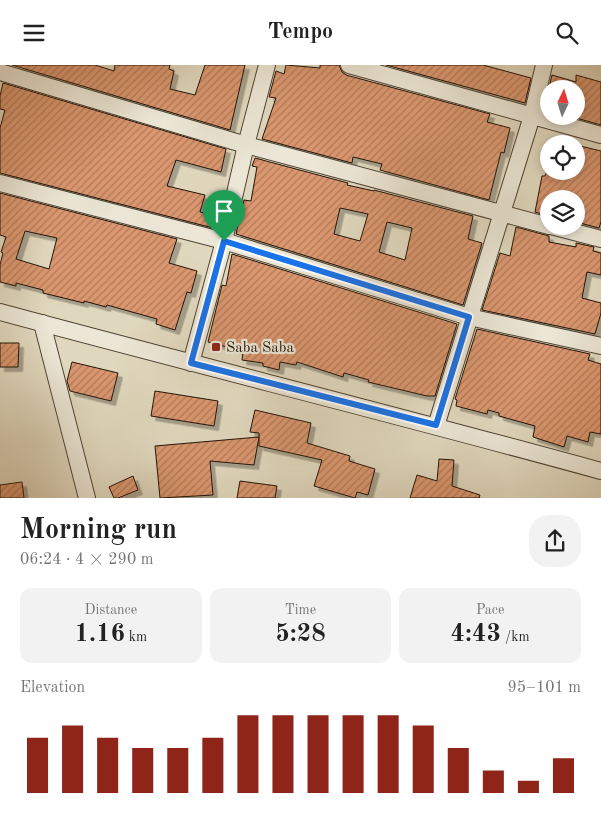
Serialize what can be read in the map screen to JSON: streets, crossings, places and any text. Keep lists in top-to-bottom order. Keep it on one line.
{"places":{"transit":["Saba Saba"]},"north":"top","page":{"header":"Tempo","heading":["Morning run","06:24 · 4 × 290 m"],"stats":[["Distance","1.16 km"],["Time","5:28"],["Pace","4:43 /km"]],"chart":["Elevation","95–101 m"]}}
